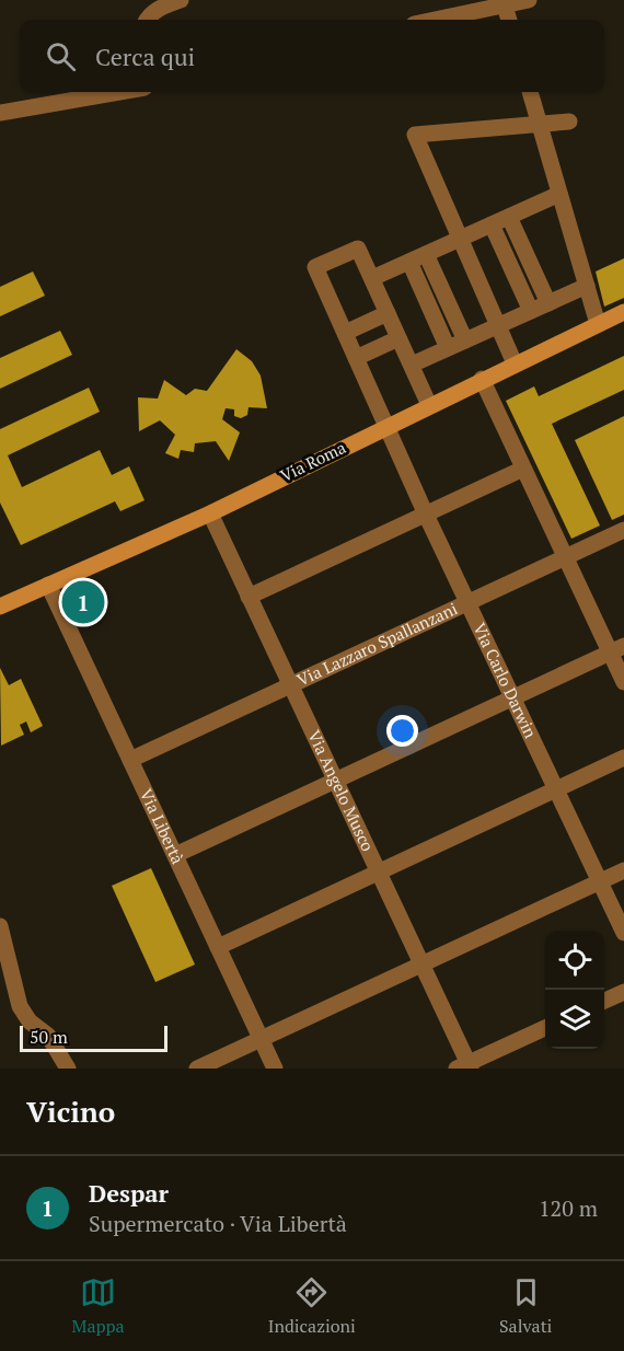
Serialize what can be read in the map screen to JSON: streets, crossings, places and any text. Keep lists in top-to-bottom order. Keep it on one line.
{"streets":{"main road":["Via Roma"],"street":["Via Lazzaro Spallanzani","Via Carlo Darwin","Via Angelo Musco","Via Libertà"]},"crossings":[["Via Roma","Via Carlo Darwin"],["Via Roma","Via Angelo Musco"],["Via Roma","Via Libertà"],["Via Lazzaro Spallanzani","Via Carlo Darwin"],["Via Lazzaro Spallanzani","Via Angelo Musco"],["Via Lazzaro Spallanzani","Via Libertà"]],"scale_bar":"50 m","page":{"search":"Cerca qui","pins":"1","scale":"50 m","heading":"Vicino","list":[{"mark":"1","name":"Despar","note":"Supermercato · Via Libertà","value":"120 m"}],"nav":["Mappa","Indicazioni","Salvati"]}}
